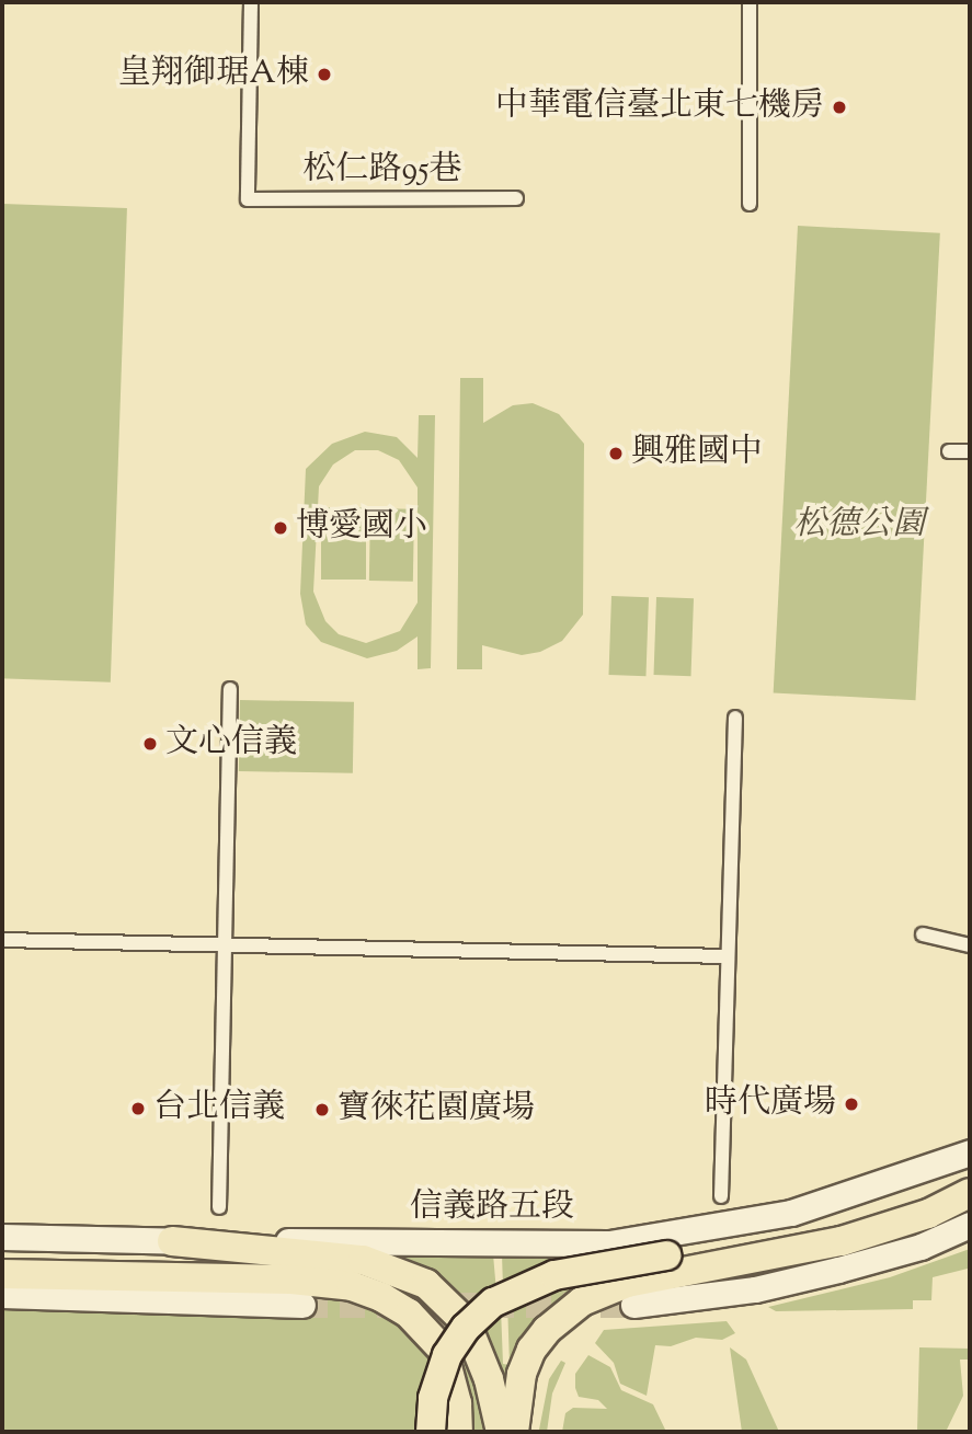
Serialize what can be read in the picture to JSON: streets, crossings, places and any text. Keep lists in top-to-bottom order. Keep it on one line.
{"streets":{"main road":["信義路五段"],"street":["松仁路95巷"]},"parks":["松德公園"],"places":["皇翔御琚A棟","中華電信臺北東七機房","興雅國中","博愛國小","文心信義","時代廣場","台北信義","寶徠花園廣場"]}
